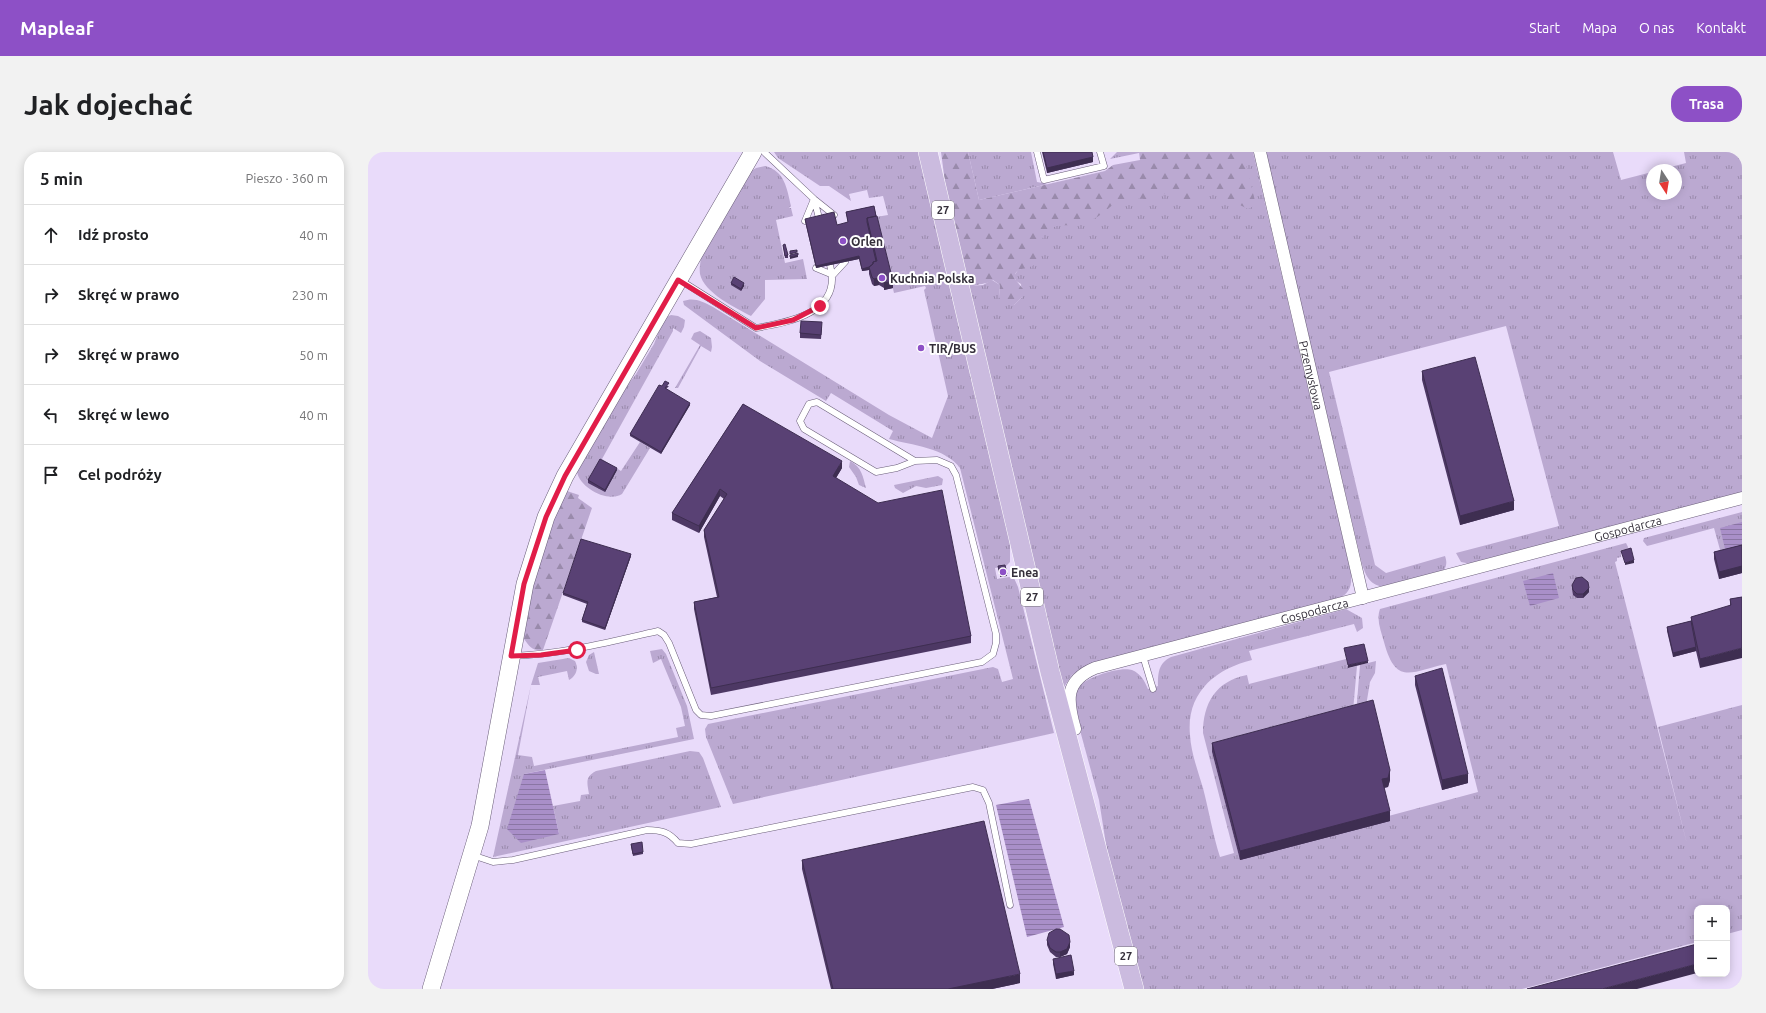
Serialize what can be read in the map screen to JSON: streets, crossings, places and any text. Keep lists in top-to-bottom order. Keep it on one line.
{"streets":{"main road":["27"],"street":["Przemysłowa","Gospodarcza"]},"crossings":[["27","Gospodarcza"],["Przemysłowa","Gospodarcza"]],"places":["Orlen","Kuchnia Polska","TIR/BUS","Enea"],"north":"bottom","page":{"header":"Mapleaf","nav":["Start","Mapa","O nas","Kontakt"],"buttons":"Trasa","title":"Jak dojechać","heading":["5 min","Pieszo · 360 m"],"list":[["Idź prosto","40 m"],["Skręć w prawo","230 m"],["Skręć w prawo","50 m"],["Skręć w lewo","40 m"],"Cel podróży"],"map_buttons":["+","−"]}}
